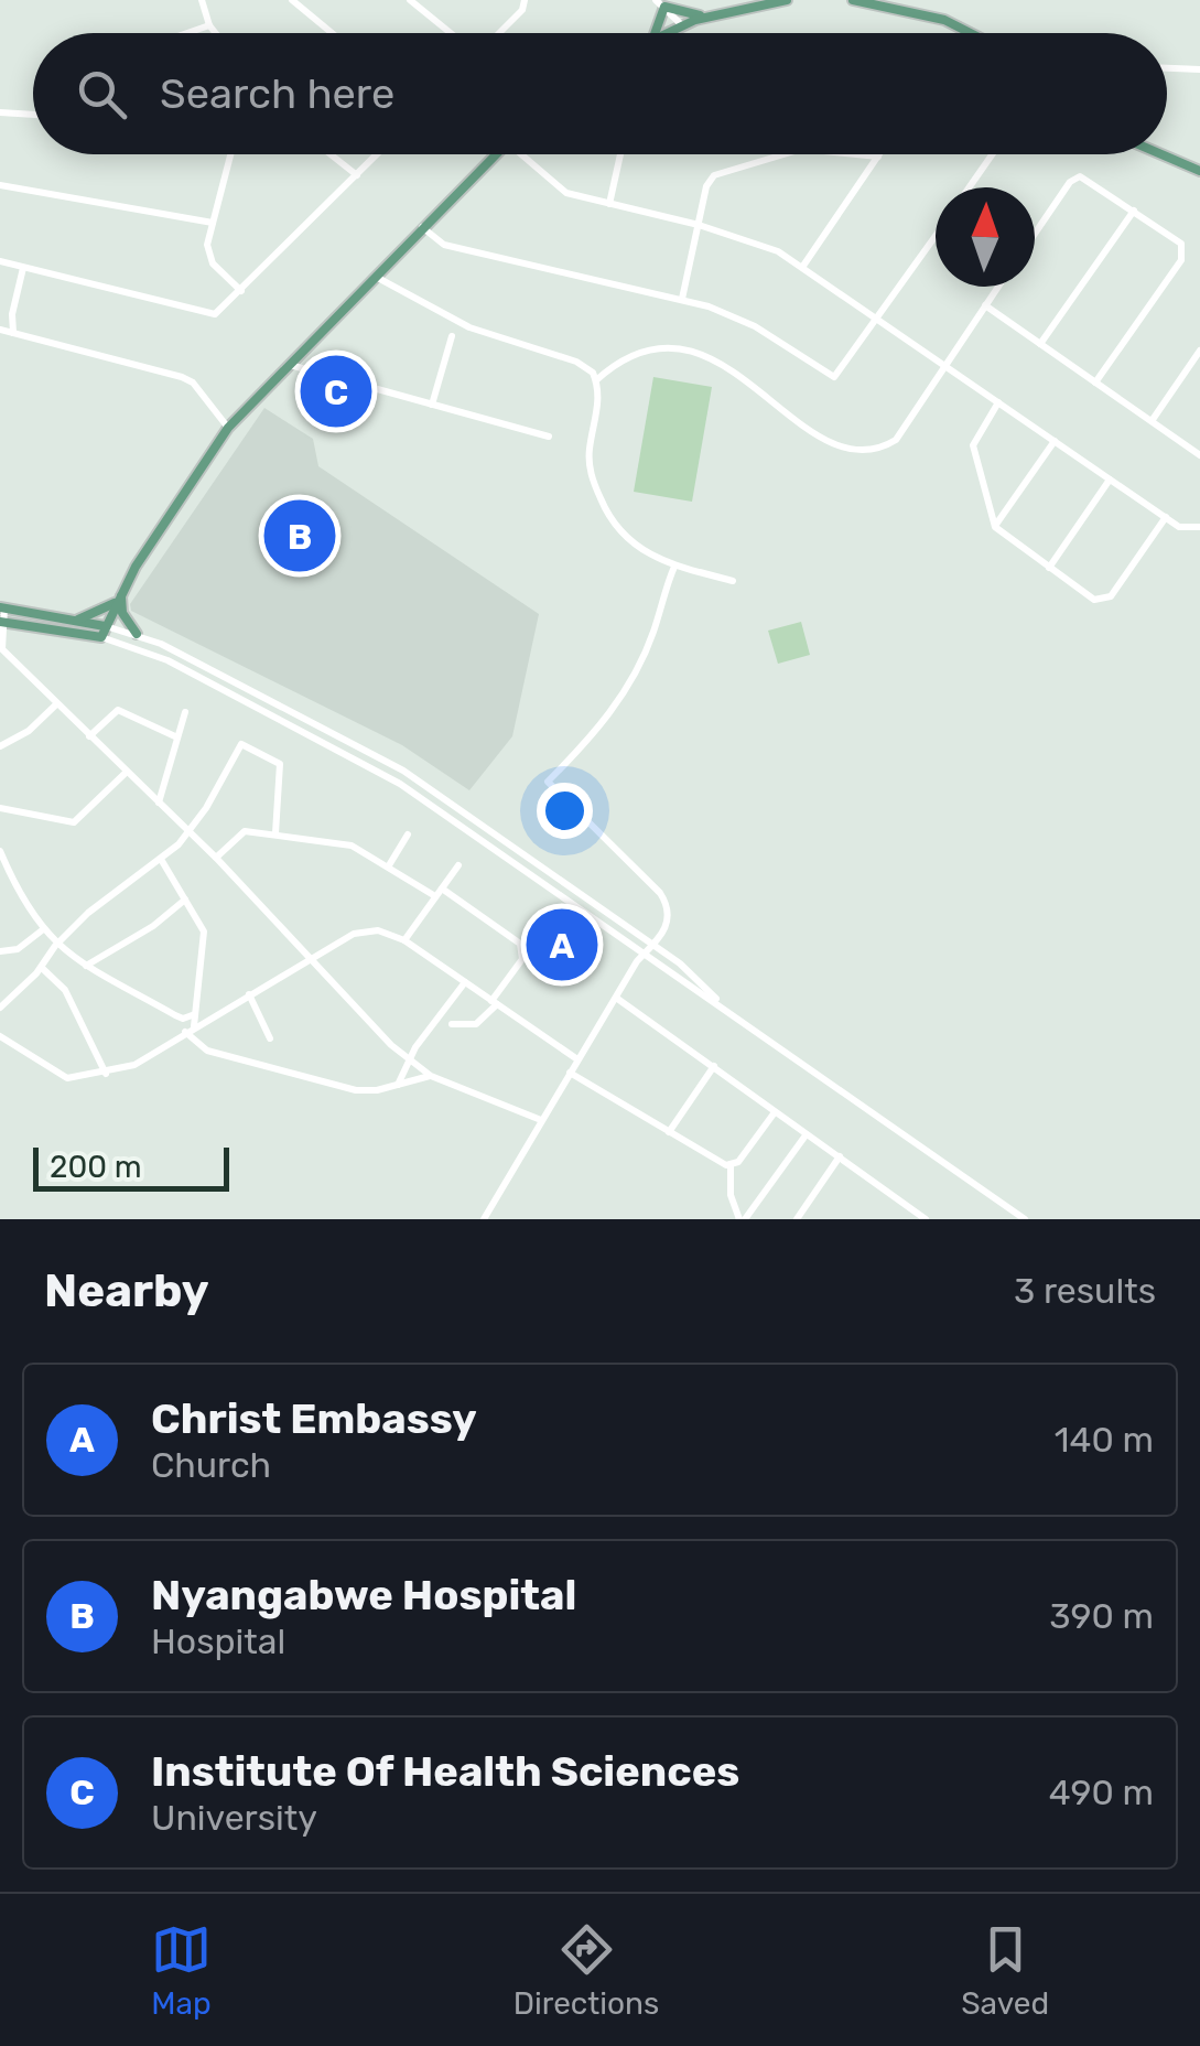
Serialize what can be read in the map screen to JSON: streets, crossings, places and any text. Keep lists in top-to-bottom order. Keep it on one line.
{"scale_bar":"200 m","north":"top","page":{"search":"Search here","pins":["C","B","A"],"scale":"200 m","heading":["Nearby","3 results"],"list":[{"mark":"A","name":"Christ Embassy","note":"Church","value":"140 m"},{"mark":"B","name":"Nyangabwe Hospital","note":"Hospital","value":"390 m"},{"mark":"C","name":"Institute Of Health Sciences","note":"University","value":"490 m"}],"nav":["Map","Directions","Saved"]}}
